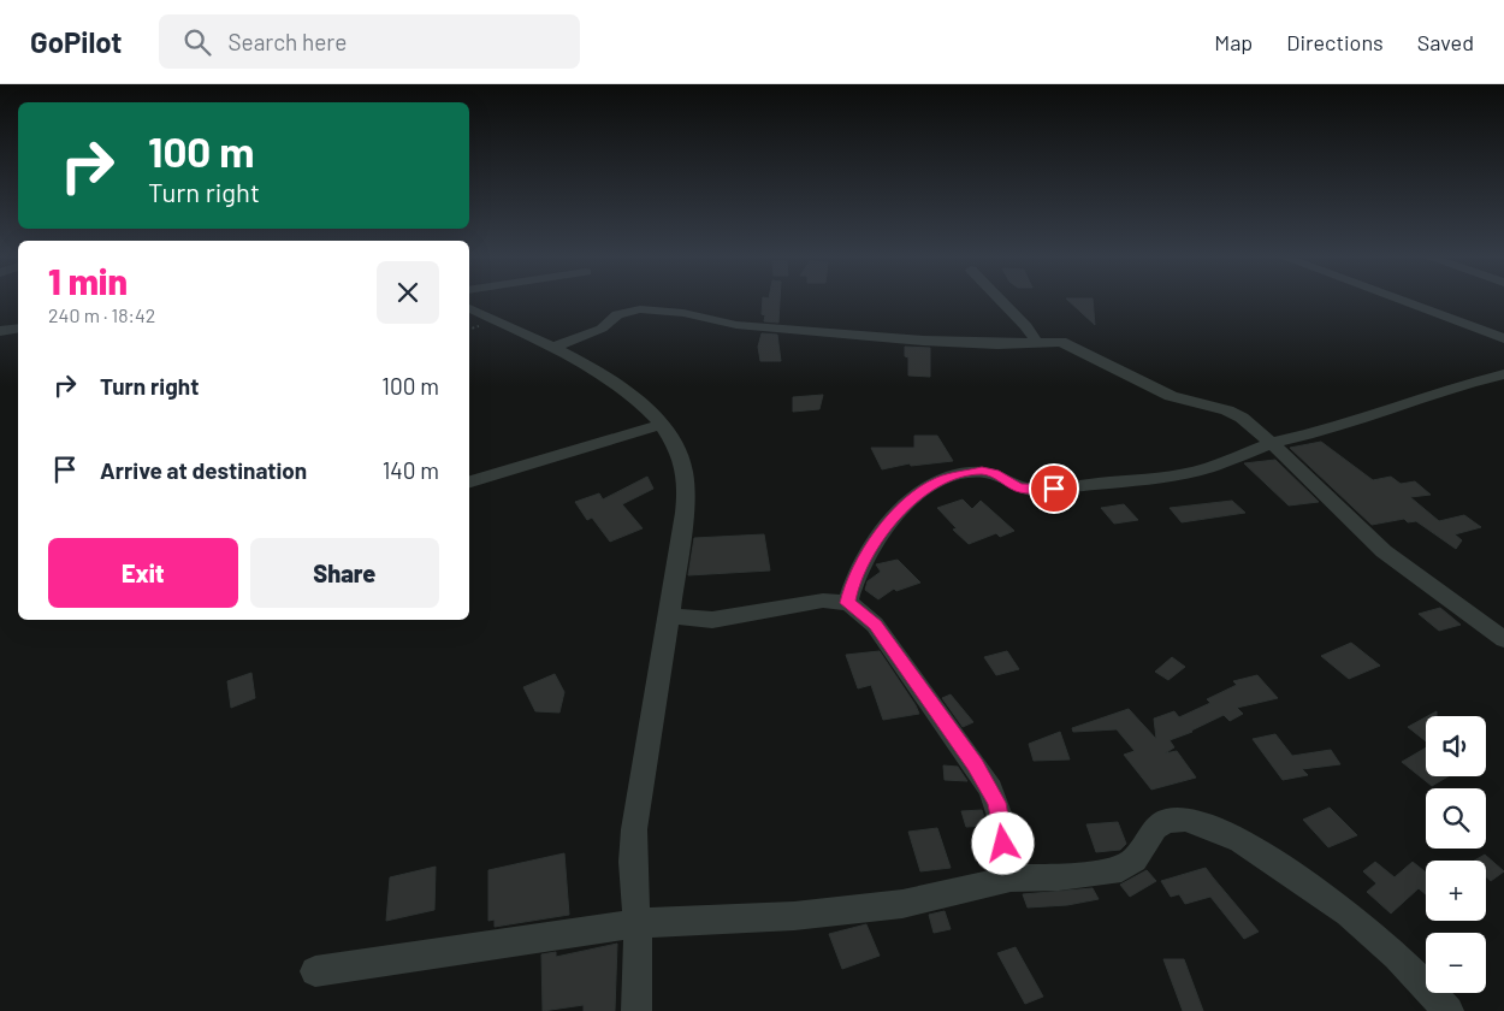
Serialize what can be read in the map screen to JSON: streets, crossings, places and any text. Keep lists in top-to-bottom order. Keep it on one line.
{"page":{"header":"GoPilot","search":"Search here","nav":["Map","Directions","Saved"],"turn":["100 m","Turn right"],"heading":["1 min","240 m · 18:42"],"list":[{"name":"Turn right","value":"100 m"},{"name":"Arrive at destination","value":"140 m"}],"buttons":["Exit","Share"],"map_buttons":["+","−"]}}
